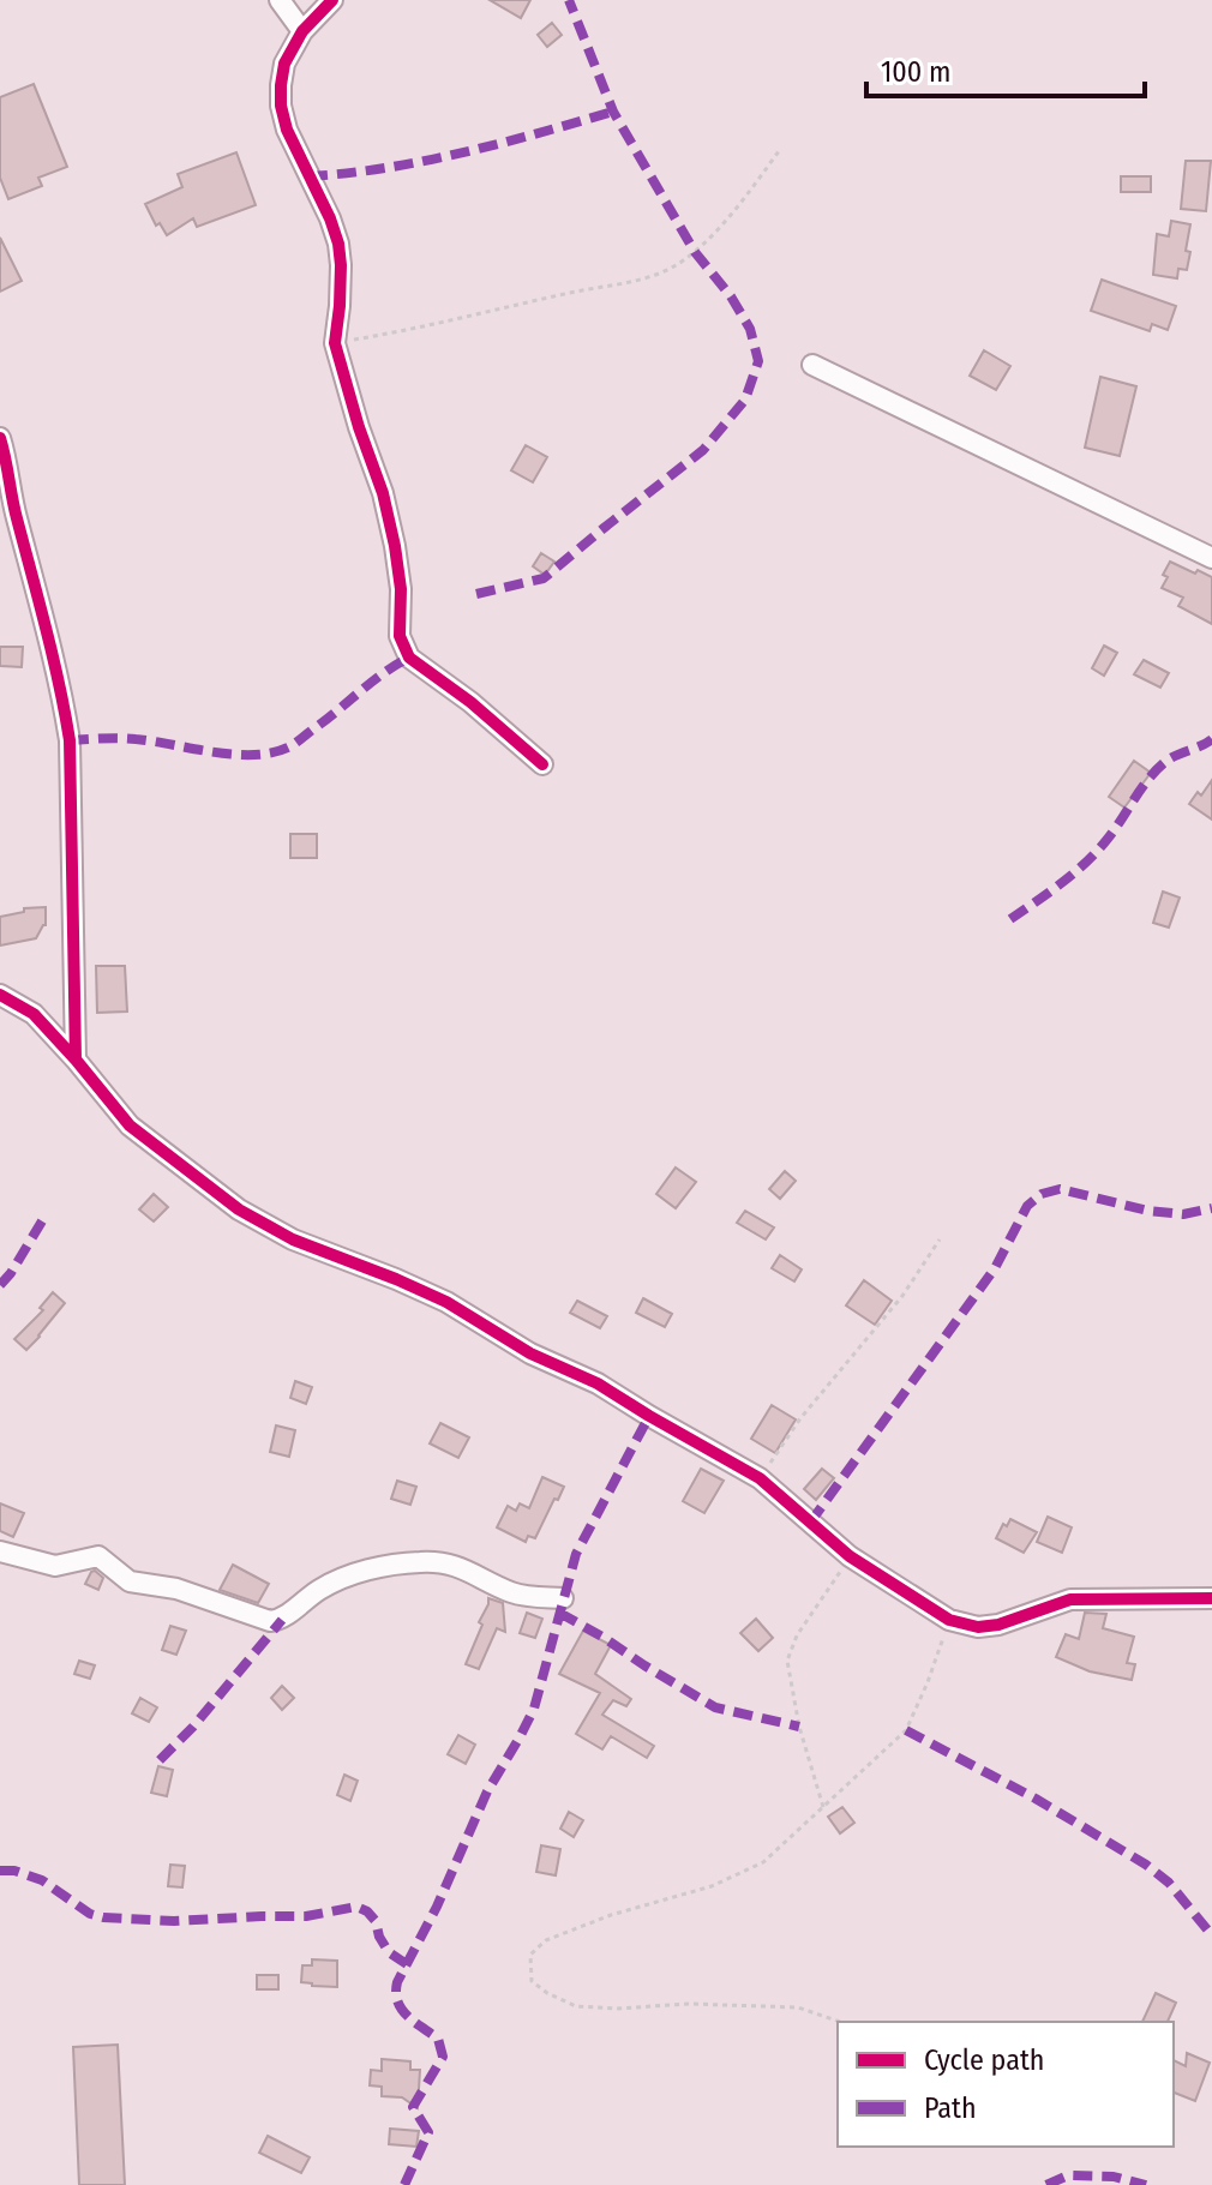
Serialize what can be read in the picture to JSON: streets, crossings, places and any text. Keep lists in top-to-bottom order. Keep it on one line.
{"legend":["Cycle path","Path"],"scale_bar":"100 m"}
